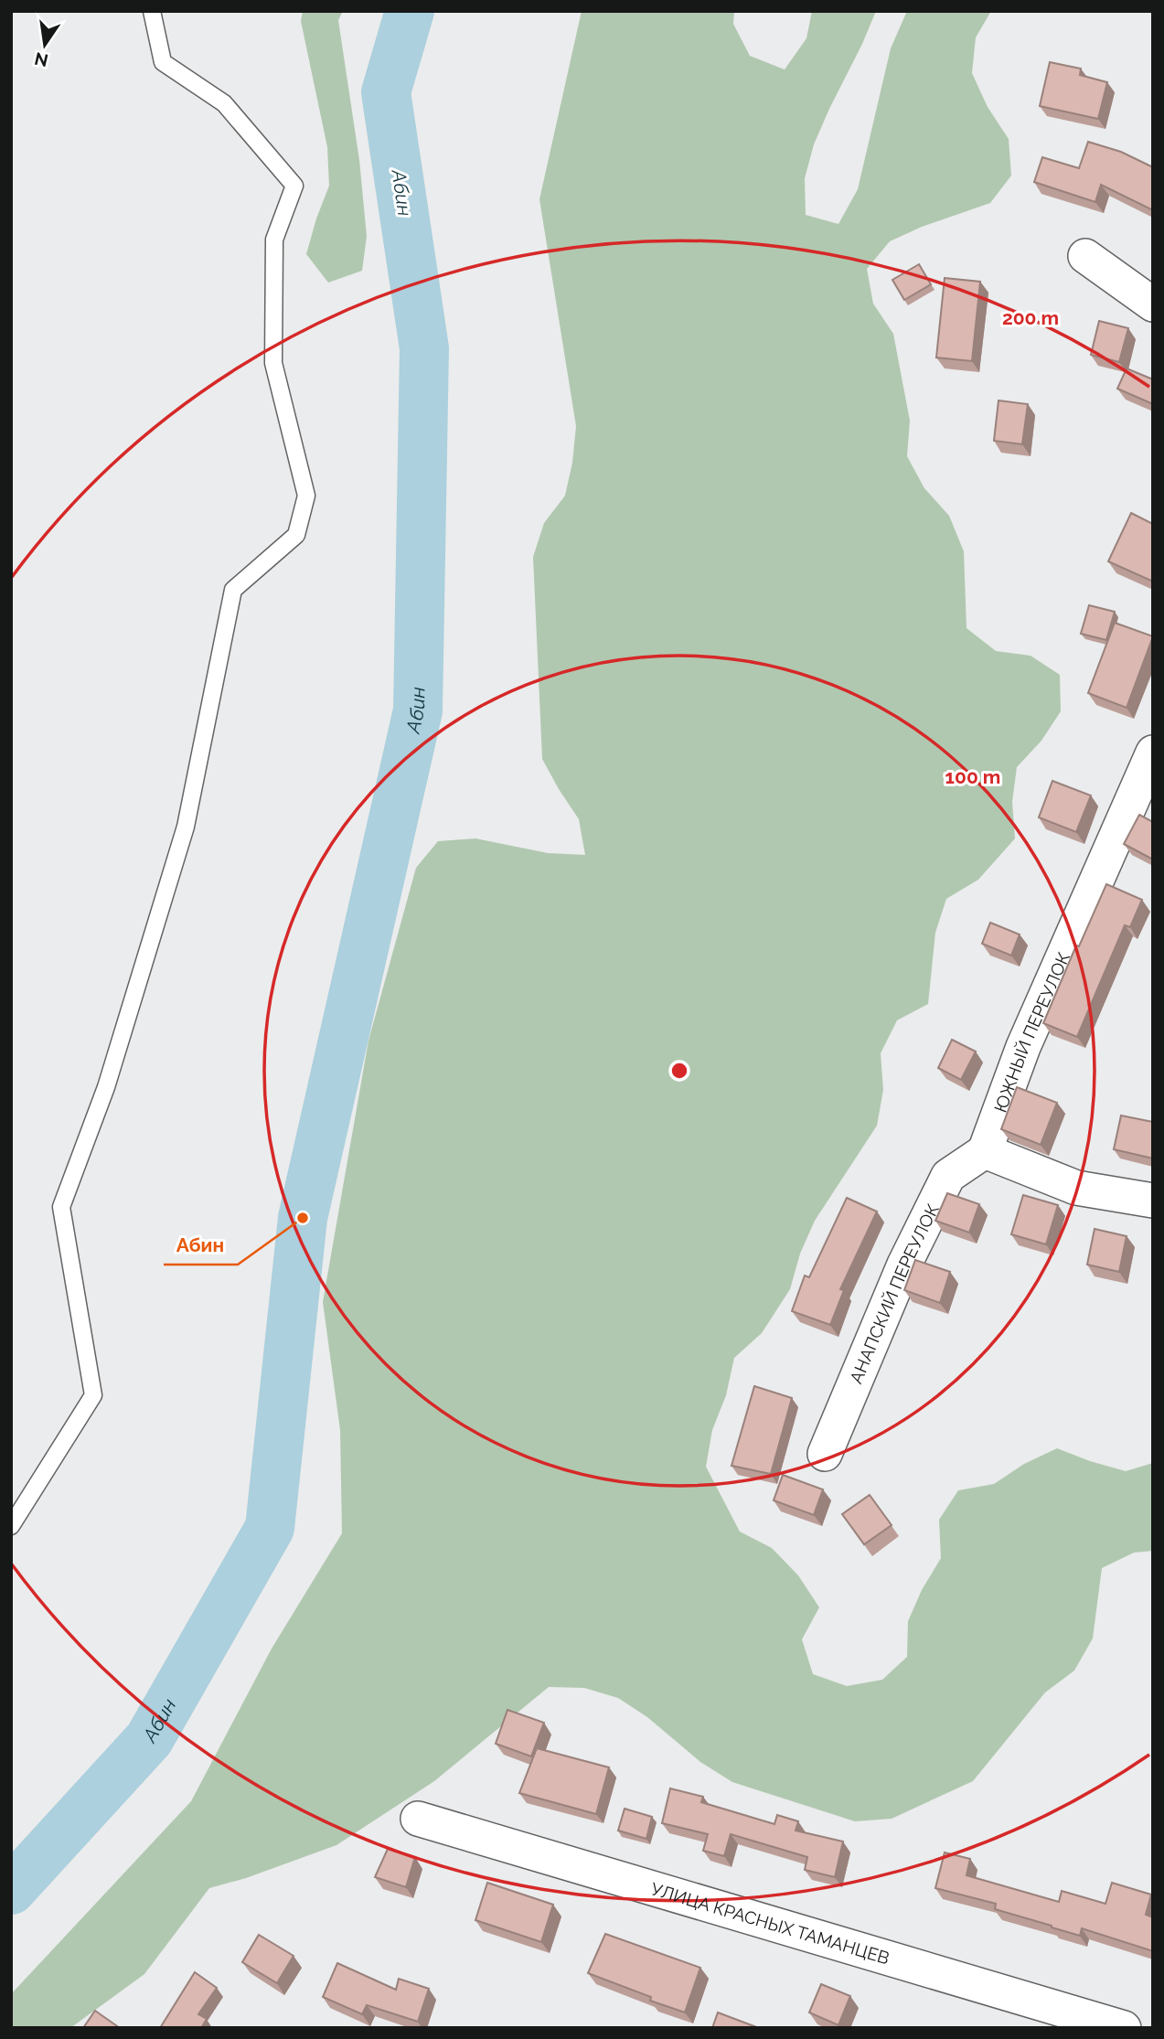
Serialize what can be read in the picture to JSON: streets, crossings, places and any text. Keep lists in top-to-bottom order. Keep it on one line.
{"streets":{"street":["ЮЖНЫЙ ПЕРЕУЛОК","АНАПСКИЙ ПЕРЕУЛОК","УЛИЦА КРАСНЫХ ТАМАНЦЕВ"]},"crossings":[["ЮЖНЫЙ ПЕРЕУЛОК","АНАПСКИЙ ПЕРЕУЛОК"]],"water":["Абин"],"places":["Абин"],"north":"bottom","rings":["200 m","100 m"]}
